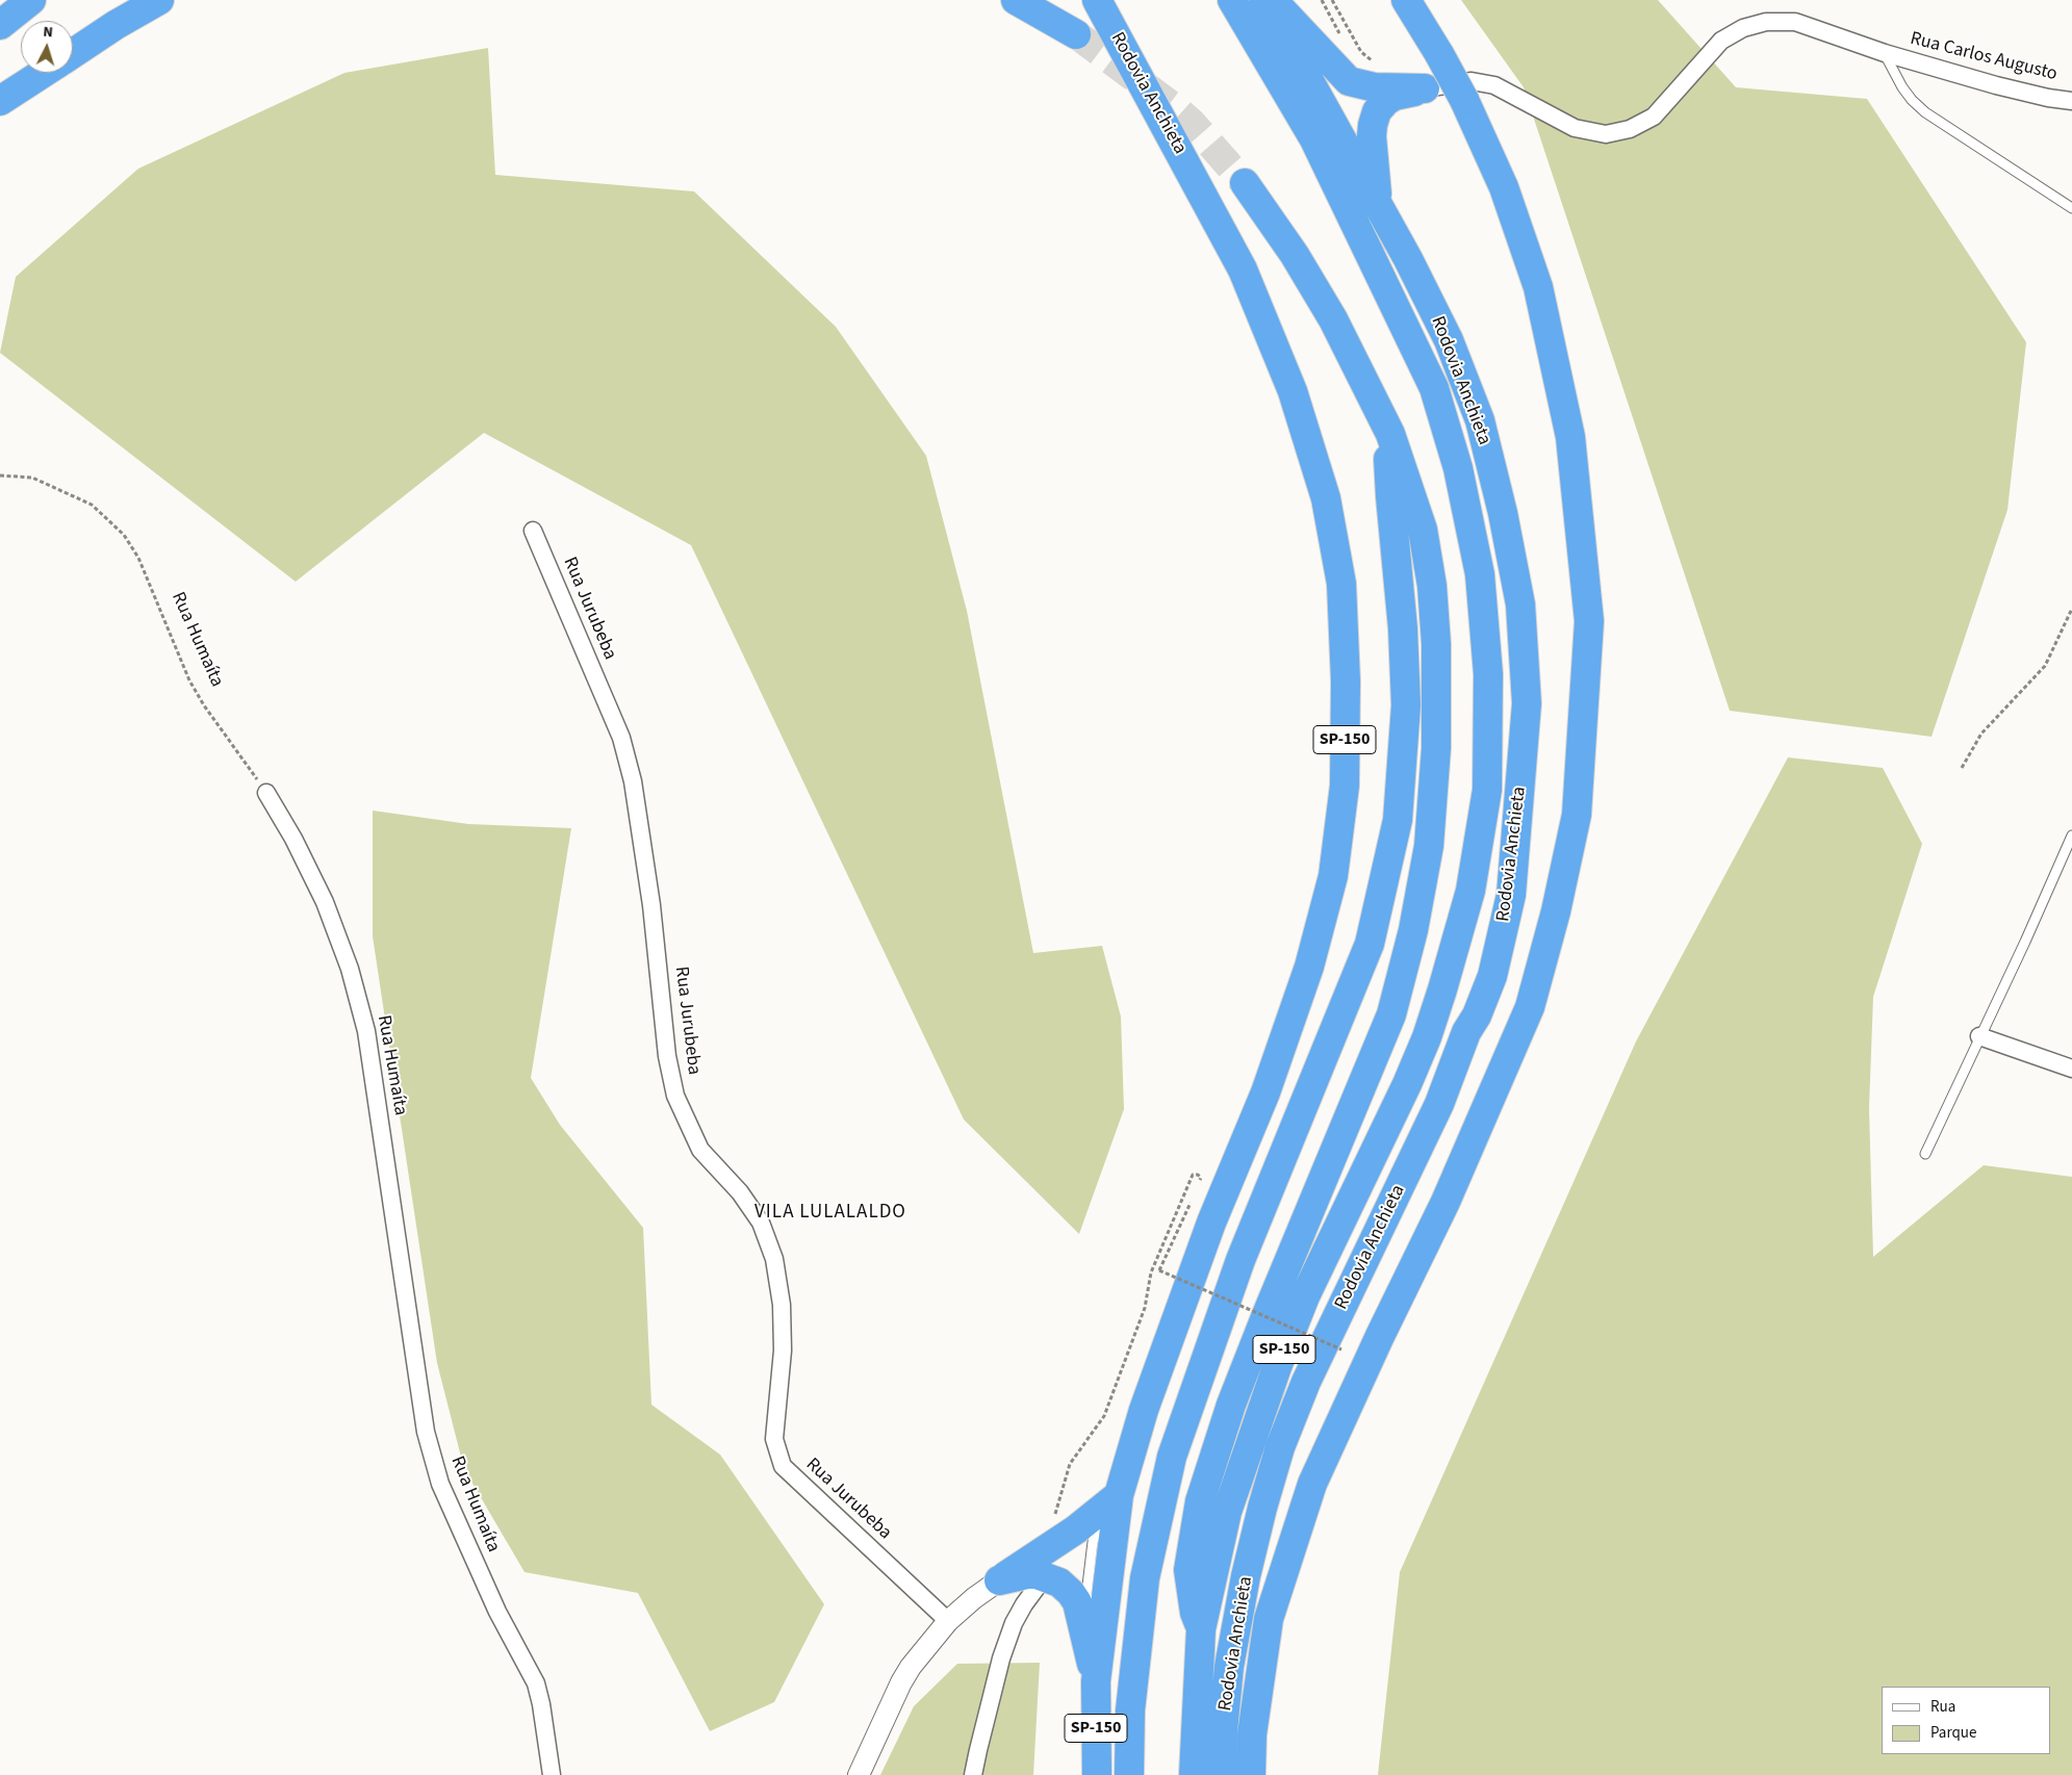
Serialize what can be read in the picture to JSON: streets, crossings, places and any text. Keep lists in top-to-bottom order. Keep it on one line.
{"streets":{"highway":["Rodovia Anchieta","SP-150"],"street":["Rua Carlos Augusto","Rua Jurubeba","Rua Humaíta"]},"districts":["VILA LULALALDO"],"legend":["Rua","Parque"],"north":"top"}
